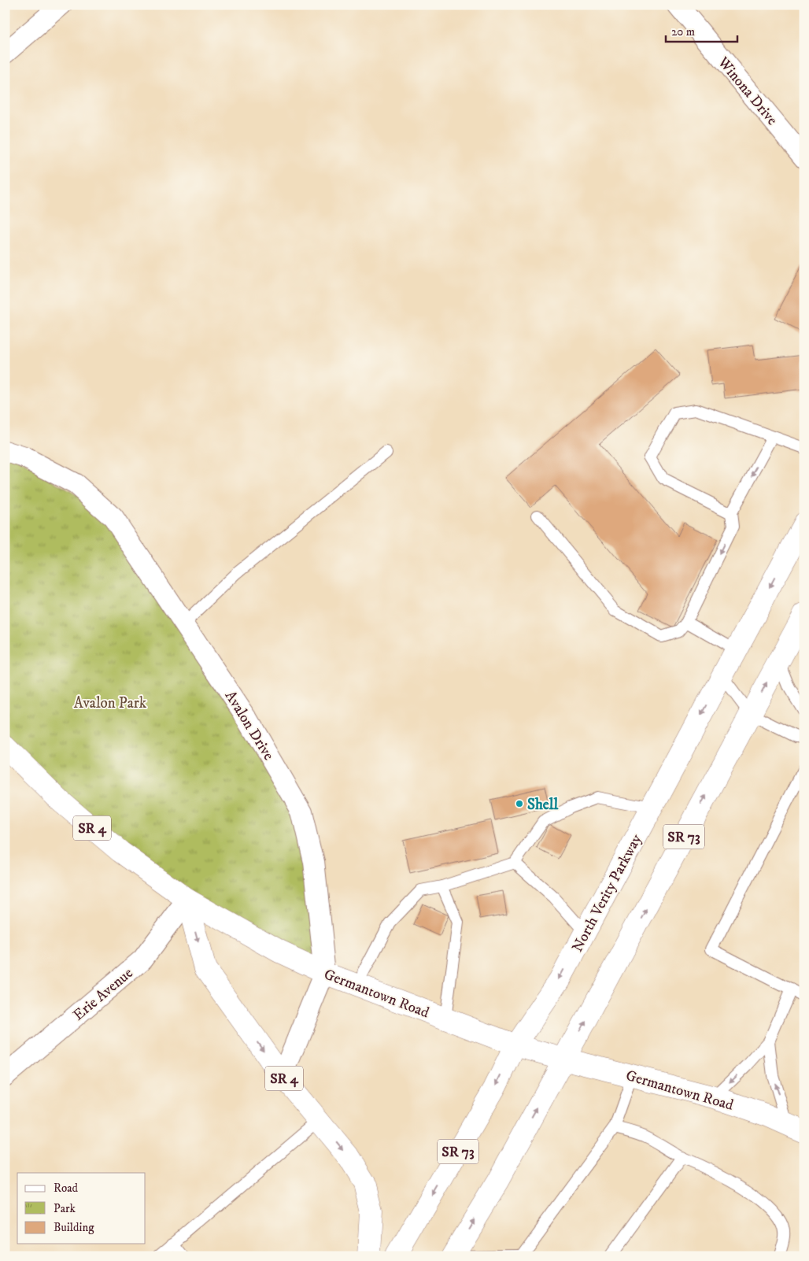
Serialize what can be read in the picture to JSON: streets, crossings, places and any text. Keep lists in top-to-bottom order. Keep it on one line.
{"streets":{"main road":["SR 4","SR 73","North Verity Parkway","Germantown Road"],"street":["Winona Drive","Avalon Drive","Erie Avenue"]},"crossings":[["Avalon Drive","SR 4"],["Avalon Drive","Germantown Road"],["SR 4","Germantown Road"],["SR 4","Erie Avenue"],["SR 73","Germantown Road"],["North Verity Parkway","Germantown Road"],["Germantown Road","Erie Avenue"]],"parks":["Avalon Park"],"places":["Shell"],"legend":["Road","Park","Building"],"scale_bar":"20 m"}
